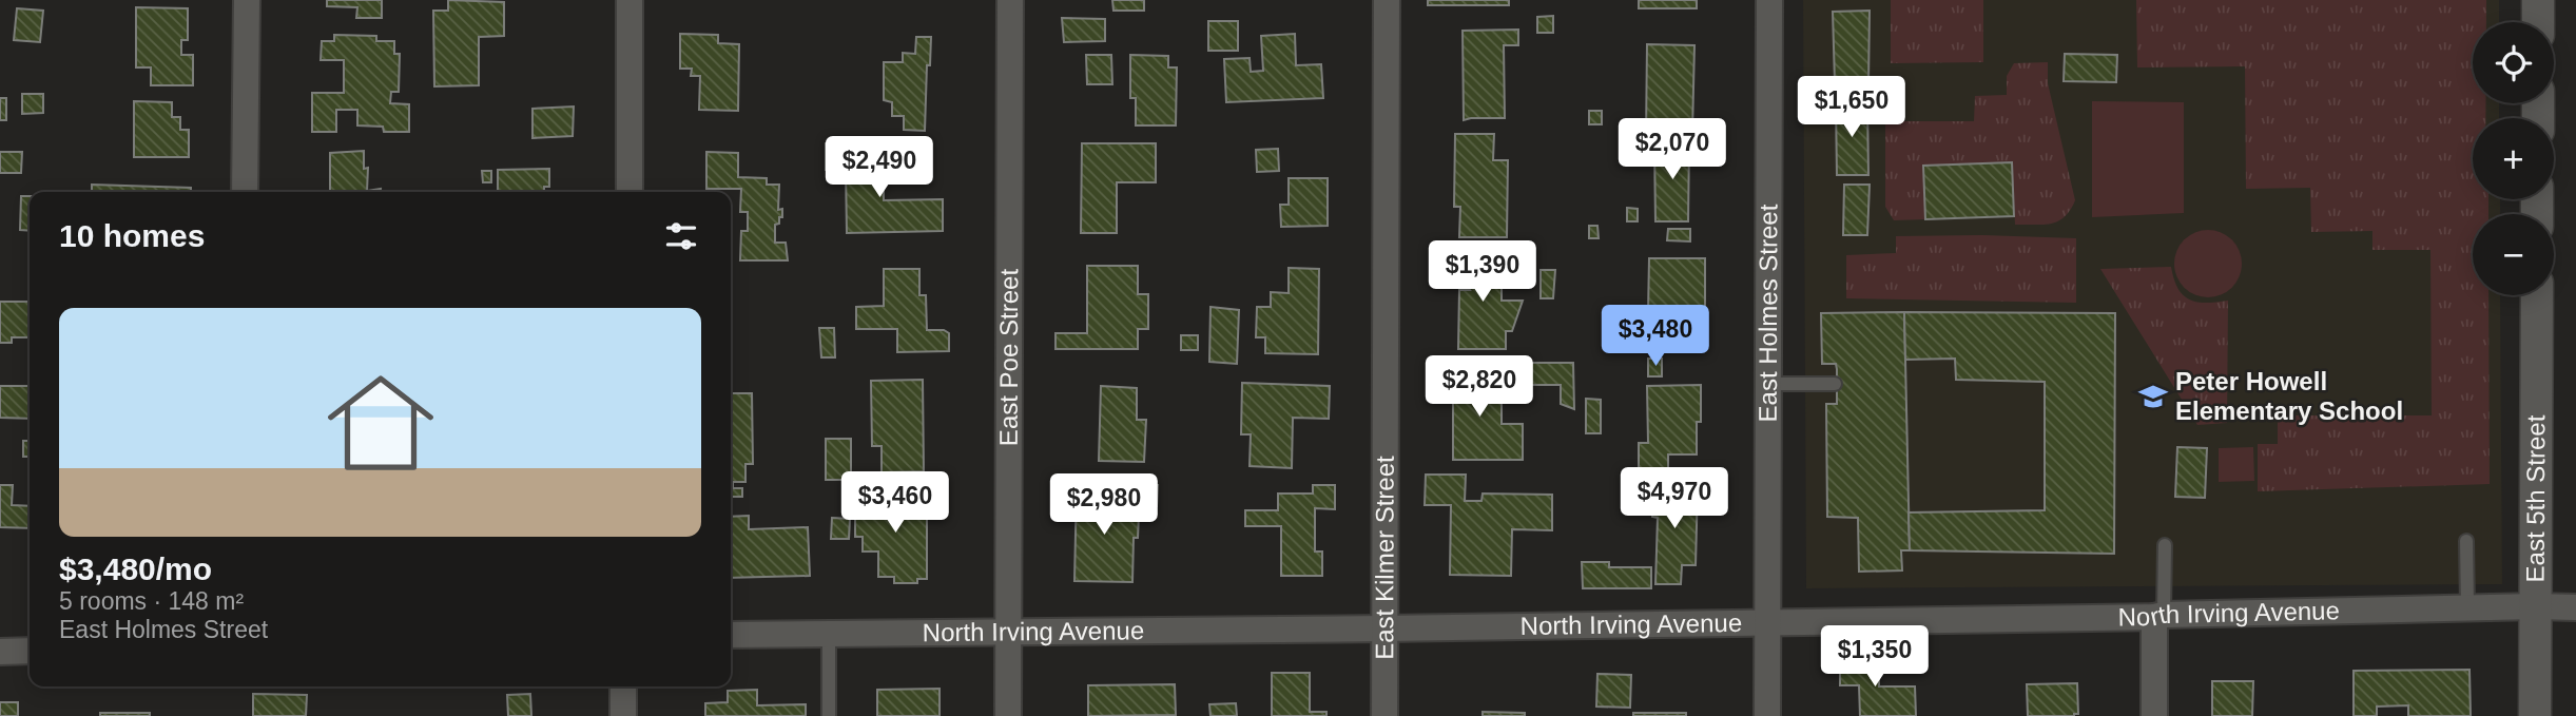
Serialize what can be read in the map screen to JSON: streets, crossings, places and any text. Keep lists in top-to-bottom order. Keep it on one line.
{"streets":{"street":["East Holmes Street","East Poe Street","East 5th Street","East Kilmer Street","North Irving Avenue"]},"crossings":[["East Holmes Street","North Irving Avenue"],["East Poe Street","North Irving Avenue"],["East 5th Street","North Irving Avenue"],["East Kilmer Street","North Irving Avenue"]],"places":{"school or university":["Peter Howell Elementary School"]},"page":{"map_buttons":["+","−"],"price":["$1,650","$2,070","$2,490","$1,390","$3,480","$2,820","$4,970","$3,460","$2,980","$1,350"],"heading":"10 homes","list":[{"name":"$3,480/mo","note":"5 rooms · 148 m² · East Holmes Street"}]}}
